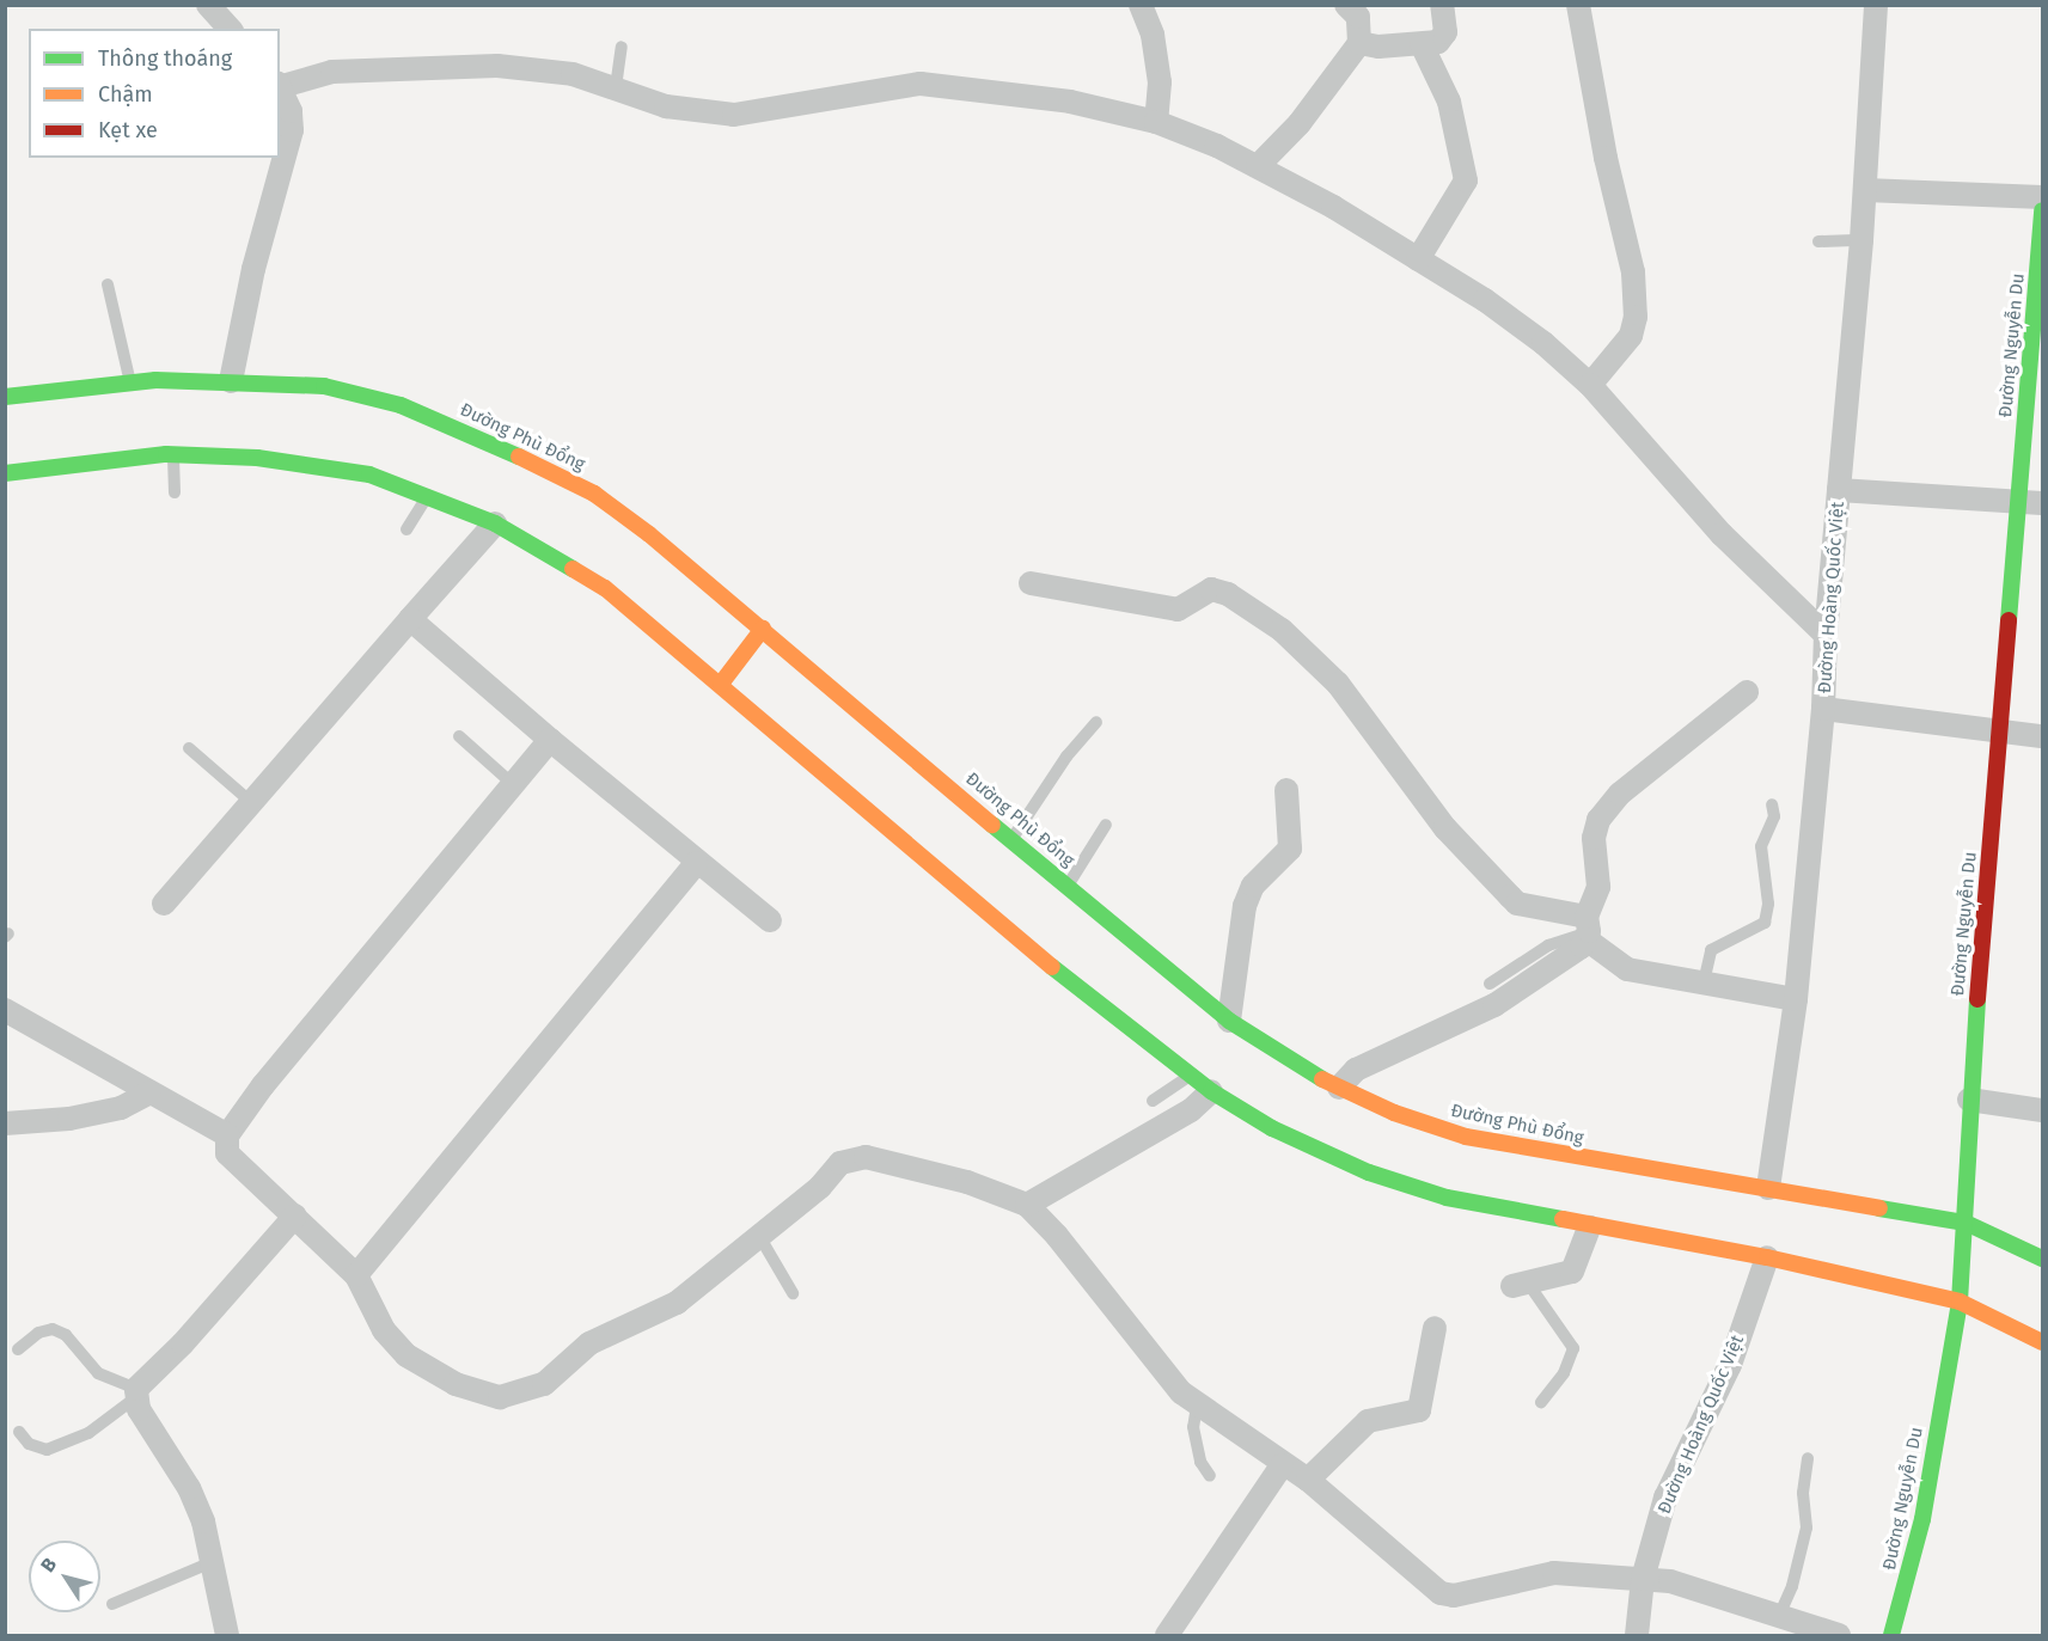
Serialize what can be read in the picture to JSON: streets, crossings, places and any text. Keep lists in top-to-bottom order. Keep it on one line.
{"streets":{"main road":["Đường Nguyễn Du","Đường Phù Đổng"],"street":["Đường Hoàng Quốc Việt"]},"crossings":[["Đường Nguyễn Du","Đường Phù Đổng"],["Đường Phù Đổng","Đường Hoàng Quốc Việt"]],"legend":["Thông thoáng","Chậm","Kẹt xe"],"north":"top left"}
